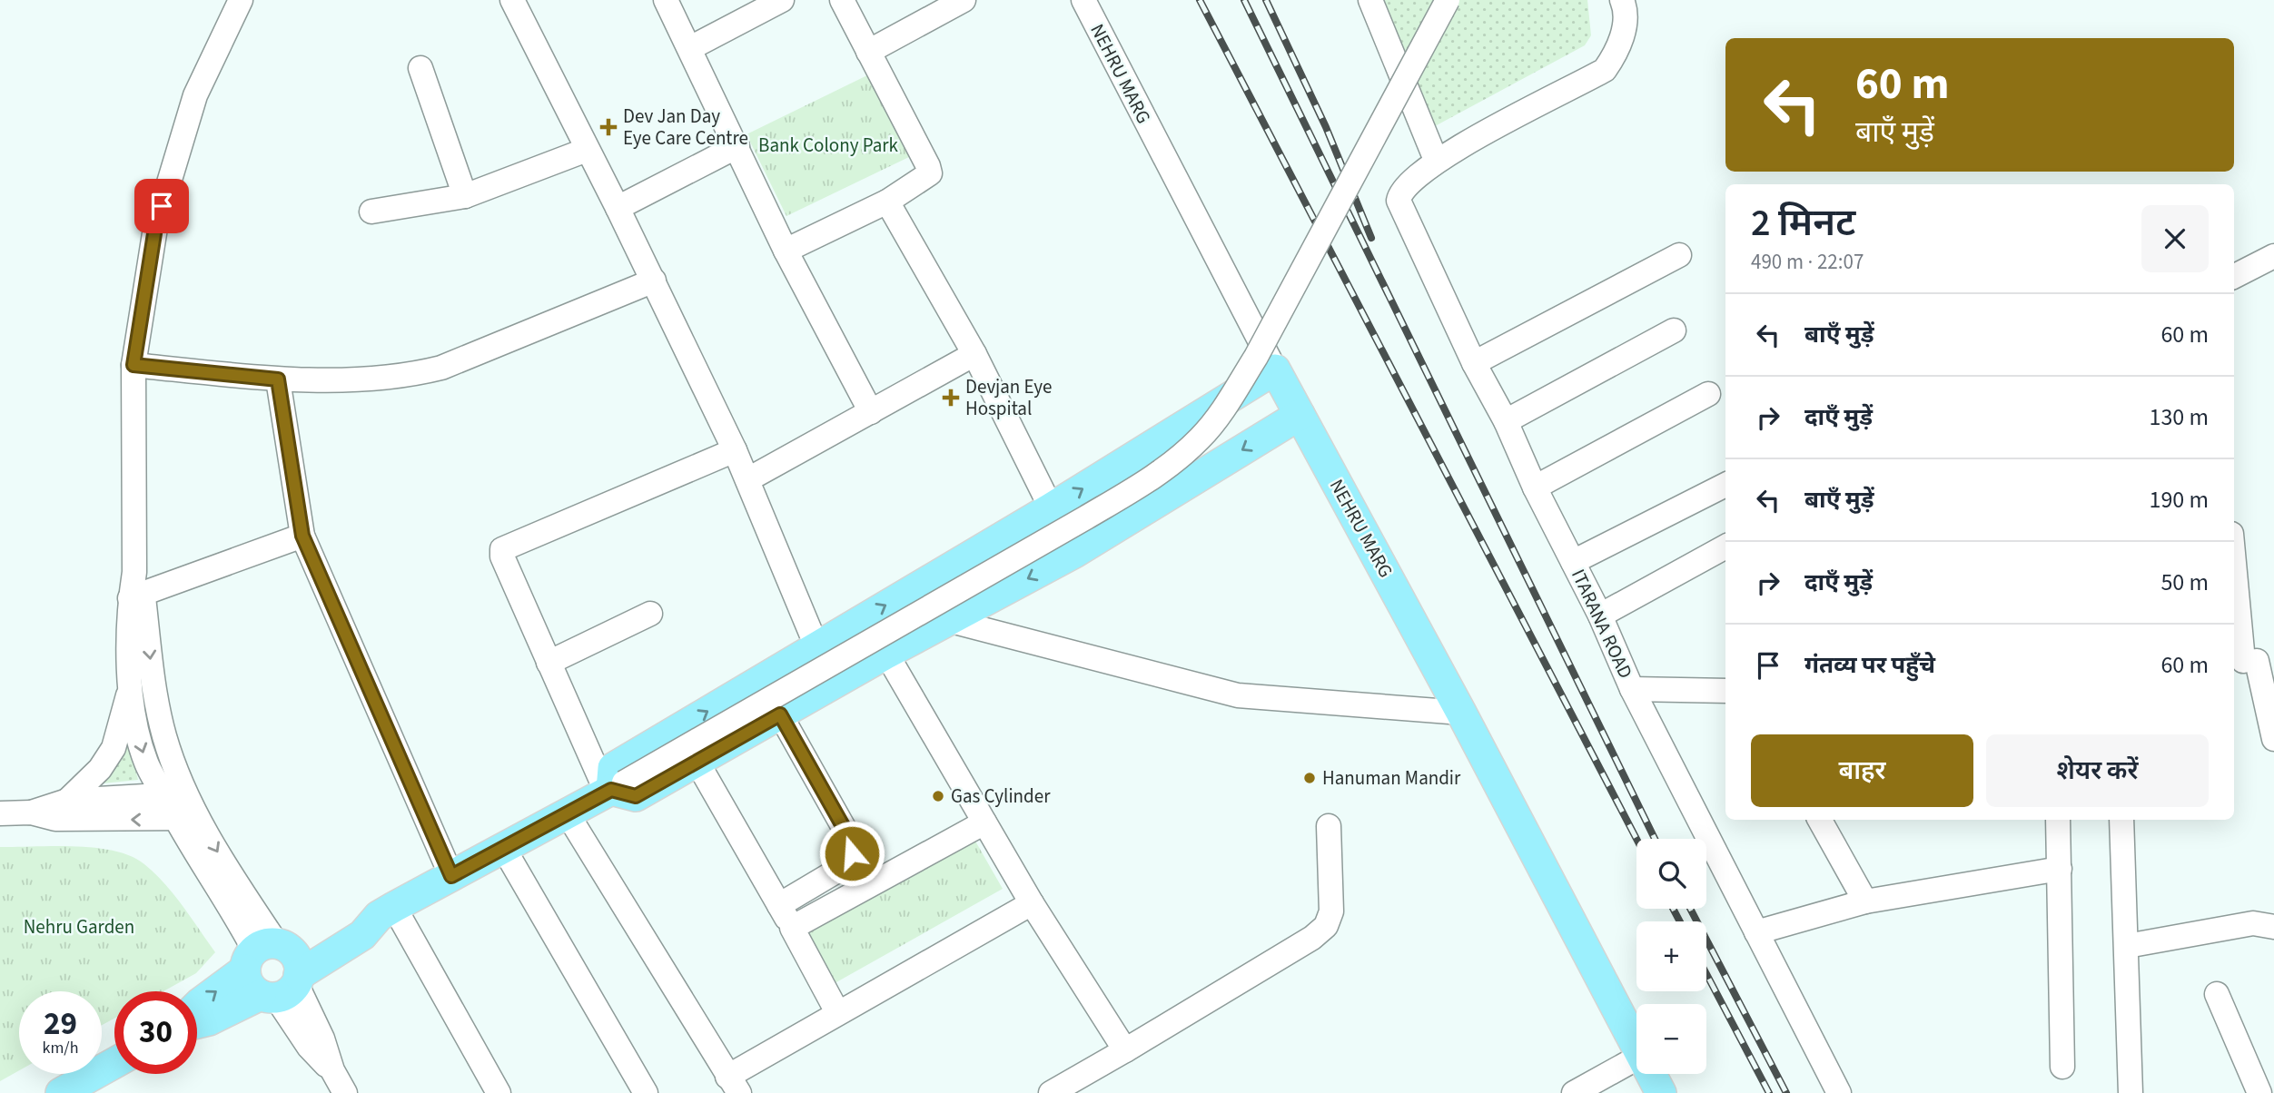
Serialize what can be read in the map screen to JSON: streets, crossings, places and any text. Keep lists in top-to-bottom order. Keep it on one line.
{"streets":{"main road":["NEHRU MARG"],"street":["ITARANA ROAD"]},"parks":["Bank Colony Park","Nehru Garden"],"places":{"health":["Dev Jan Day Eye Care Centre","Devjan Eye Hospital"],"other":["Hanuman Mandir","Gas Cylinder"]},"page":{"turn":["60 m","बाएँ मुड़ें"],"heading":["2 मिनट","490 m · 22:07"],"list":[{"name":"बाएँ मुड़ें","value":"60 m"},{"name":"दाएँ मुड़ें","value":"130 m"},{"name":"बाएँ मुड़ें","value":"190 m"},{"name":"दाएँ मुड़ें","value":"50 m"},{"name":"गंतव्य पर पहुँचे","value":"60 m"}],"buttons":["बाहर","शेयर करें"],"map_buttons":["+","−"],"speed":"29 km/h","limit":"30"}}
